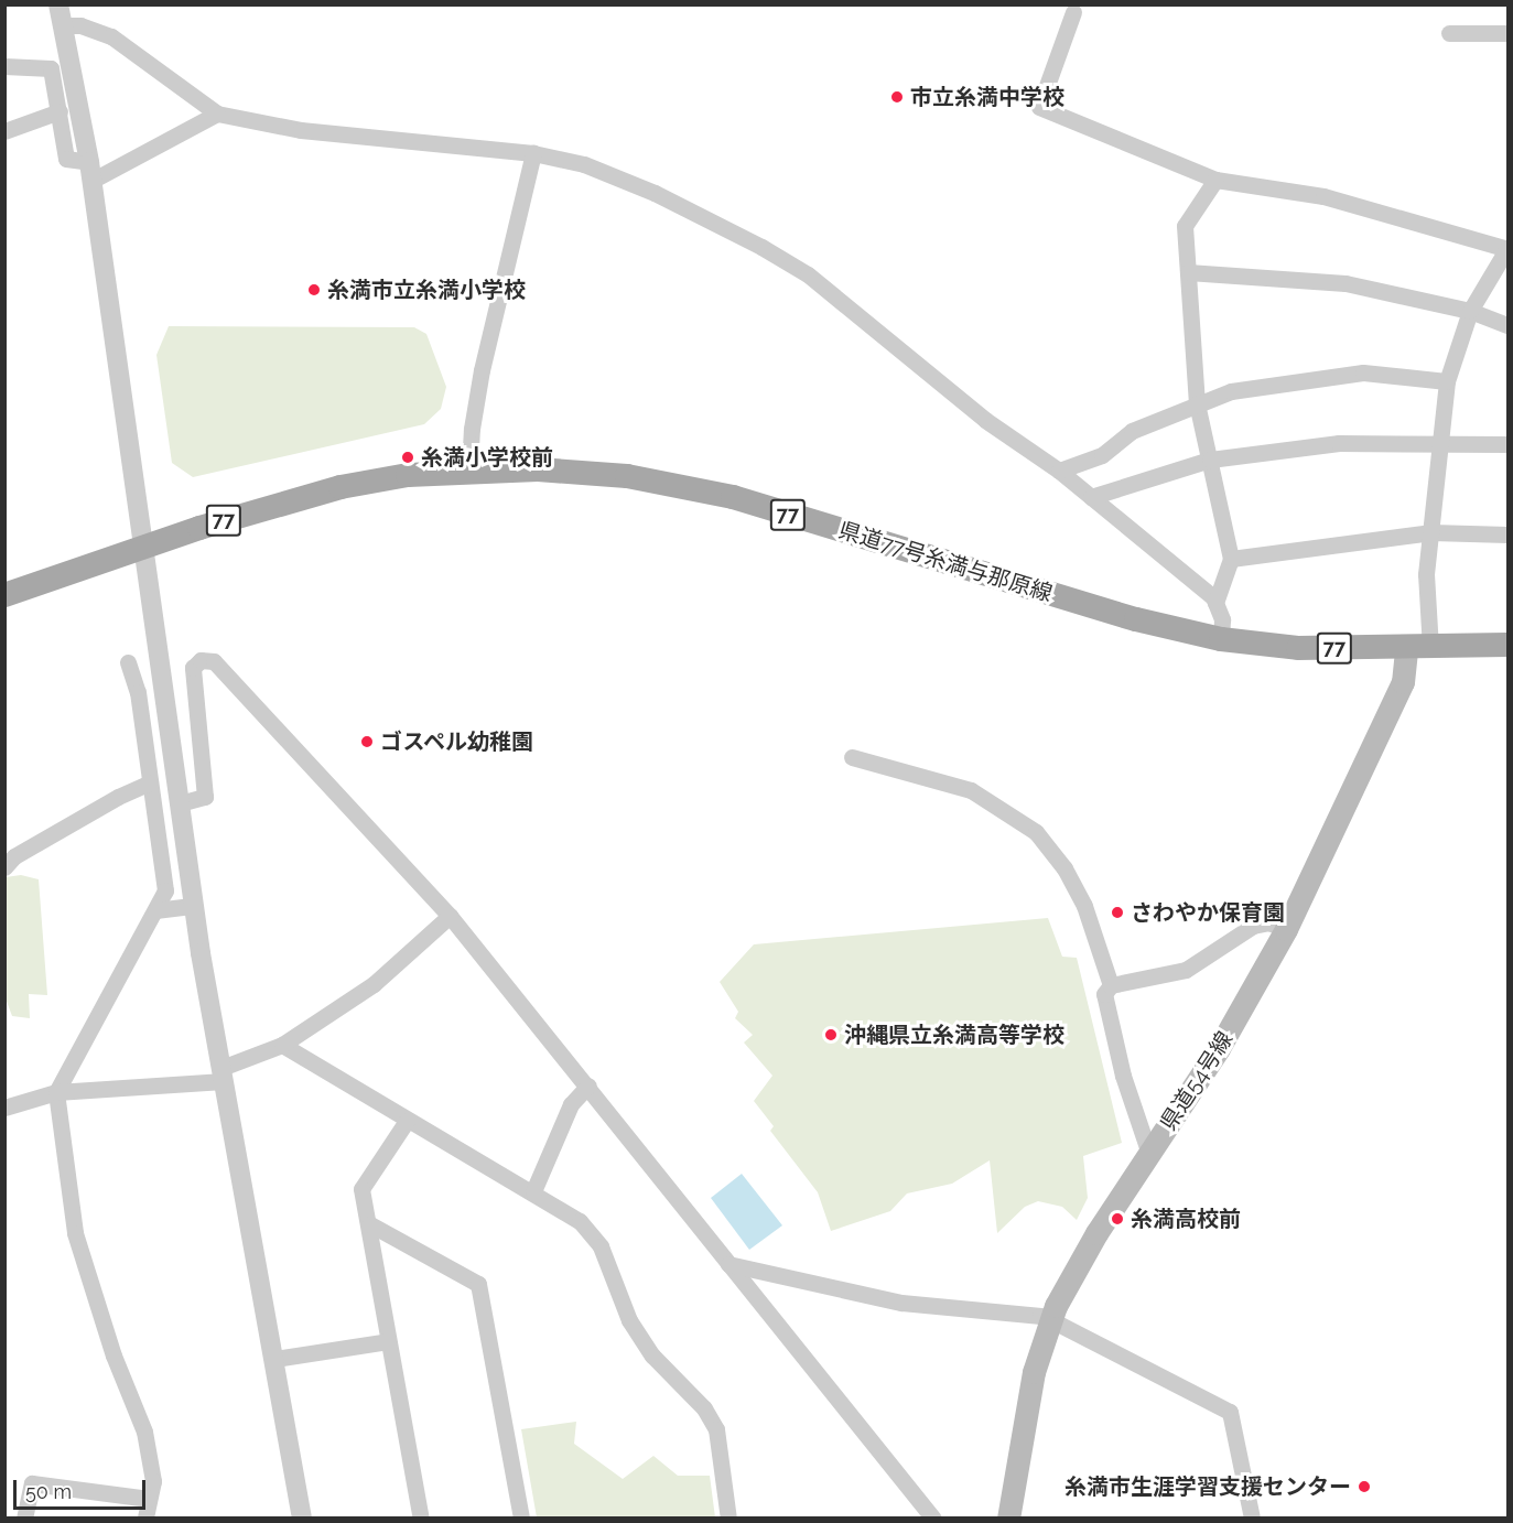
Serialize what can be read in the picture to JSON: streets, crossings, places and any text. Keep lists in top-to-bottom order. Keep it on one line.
{"streets":{"main road":["77","県道77号糸満与那原線","県道54号線"]},"crossings":[["県道77号糸満与那原線","県道54号線"]],"places":["市立糸満中学校","糸満市立糸満小学校","糸満小学校前","ゴスペル幼稚園","さわやか保育園","沖縄県立糸満高等学校","糸満高校前","糸満市生涯学習支援センター"],"scale_bar":"50 m"}
